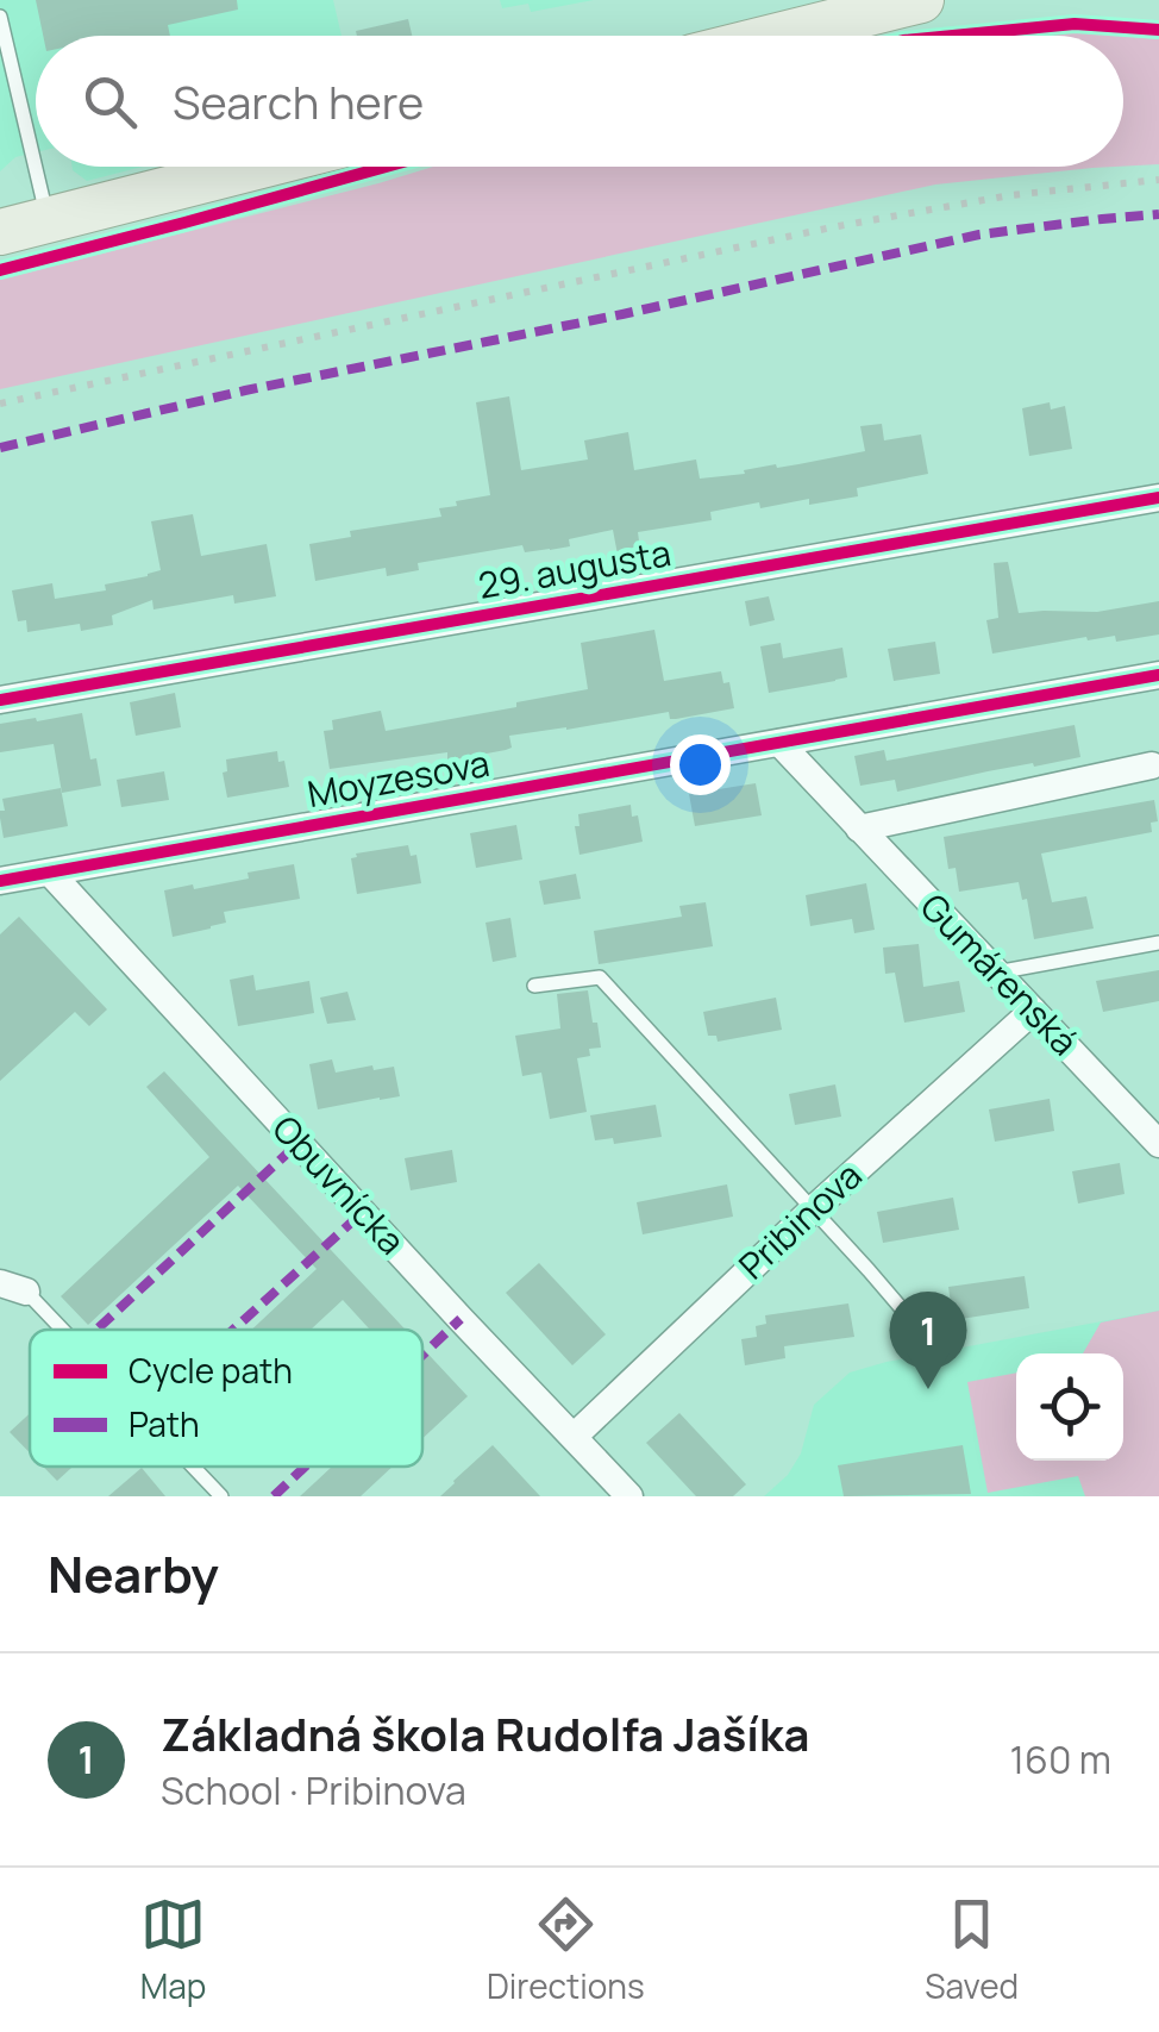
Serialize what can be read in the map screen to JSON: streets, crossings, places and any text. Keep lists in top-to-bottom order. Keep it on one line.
{"streets":{"street":["29. augusta","Moyzesova","Gumárenská","Obuvnícka","Pribinova"]},"crossings":[["Moyzesova","Gumárenská"],["Moyzesova","Obuvnícka"],["Gumárenská","Pribinova"],["Obuvnícka","Pribinova"]],"legend":["Cycle path","Path"],"page":{"search":"Search here","pins":"1","heading":"Nearby","list":[{"mark":"1","name":"Základná škola Rudolfa Jašíka","note":"School · Pribinova","value":"160 m"}],"nav":["Map","Directions","Saved"]}}
